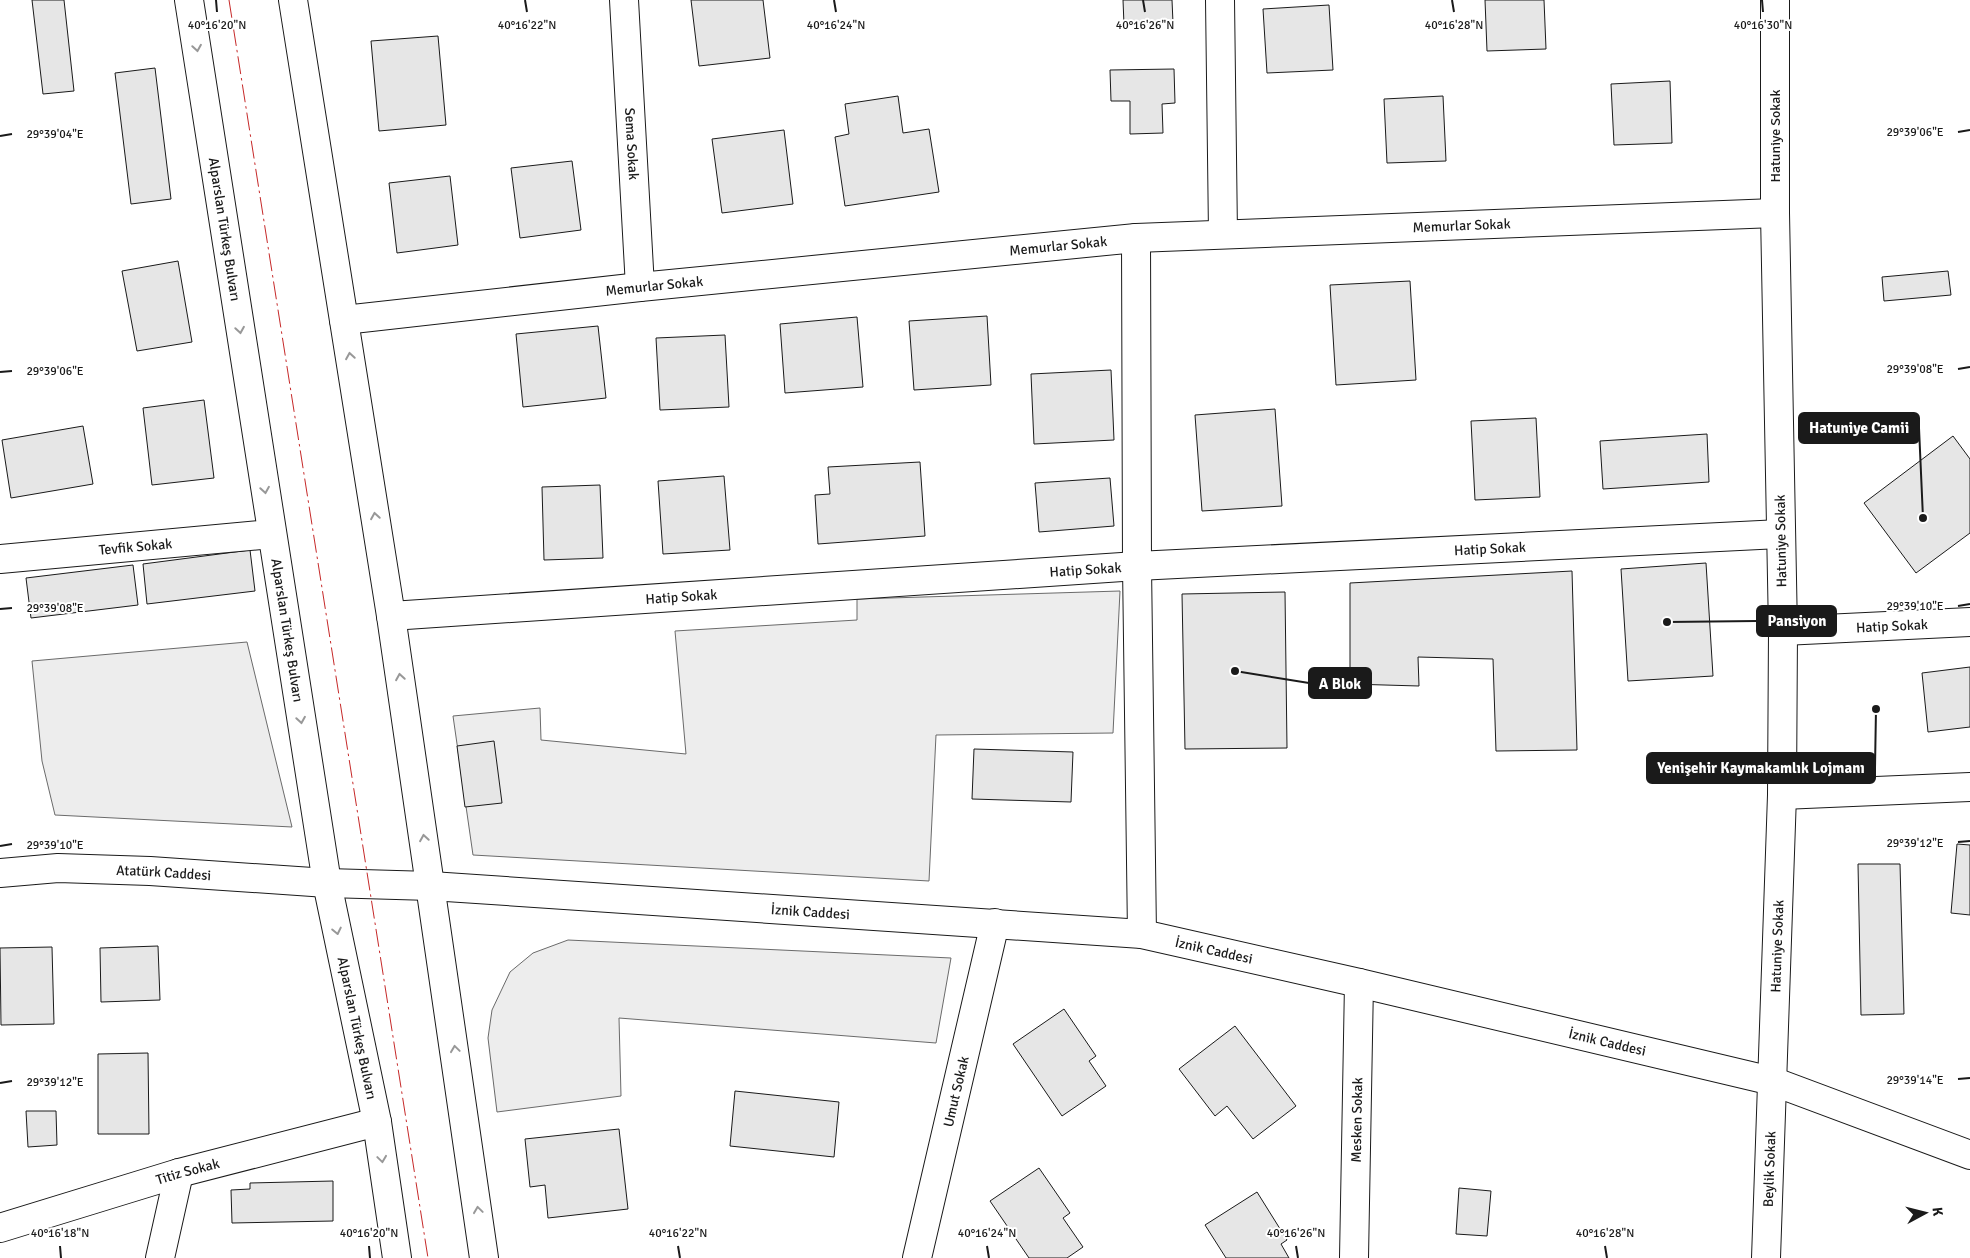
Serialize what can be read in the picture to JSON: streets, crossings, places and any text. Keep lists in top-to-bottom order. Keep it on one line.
{"streets":{"street":["Hatuniye Sokak","Sema Sokak","Memurlar Sokak","Alparslan Türkeş Bulvarı","Tevfik Sokak","Hatip Sokak","Atatürk Caddesi","İznik Caddesi","Umut Sokak","Mesken Sokak","Beylik Sokak","Titiz Sokak"]},"crossings":[["Hatuniye Sokak","Memurlar Sokak"],["Hatuniye Sokak","Hatip Sokak"],["Hatuniye Sokak","İznik Caddesi"],["Hatuniye Sokak","Beylik Sokak"],["Sema Sokak","Memurlar Sokak"],["Alparslan Türkeş Bulvarı","Tevfik Sokak"],["Alparslan Türkeş Bulvarı","Atatürk Caddesi"],["Alparslan Türkeş Bulvarı","Titiz Sokak"],["Atatürk Caddesi","İznik Caddesi"],["İznik Caddesi","Umut Sokak"],["İznik Caddesi","Mesken Sokak"],["İznik Caddesi","Beylik Sokak"]],"places":["Hatuniye Camii","Pansiyon","A Blok","Yenişehir Kaymakamlık Lojmanı"],"north":"right","coordinates":["40°16'20\"N","40°16'22\"N","40°16'24\"N","40°16'26\"N","40°16'28\"N","40°16'30\"N","29°39'06\"E","29°39'04\"E","29°39'08\"E","29°39'10\"E","29°39'12\"E","29°39'14\"E","40°16'18\"N"]}
